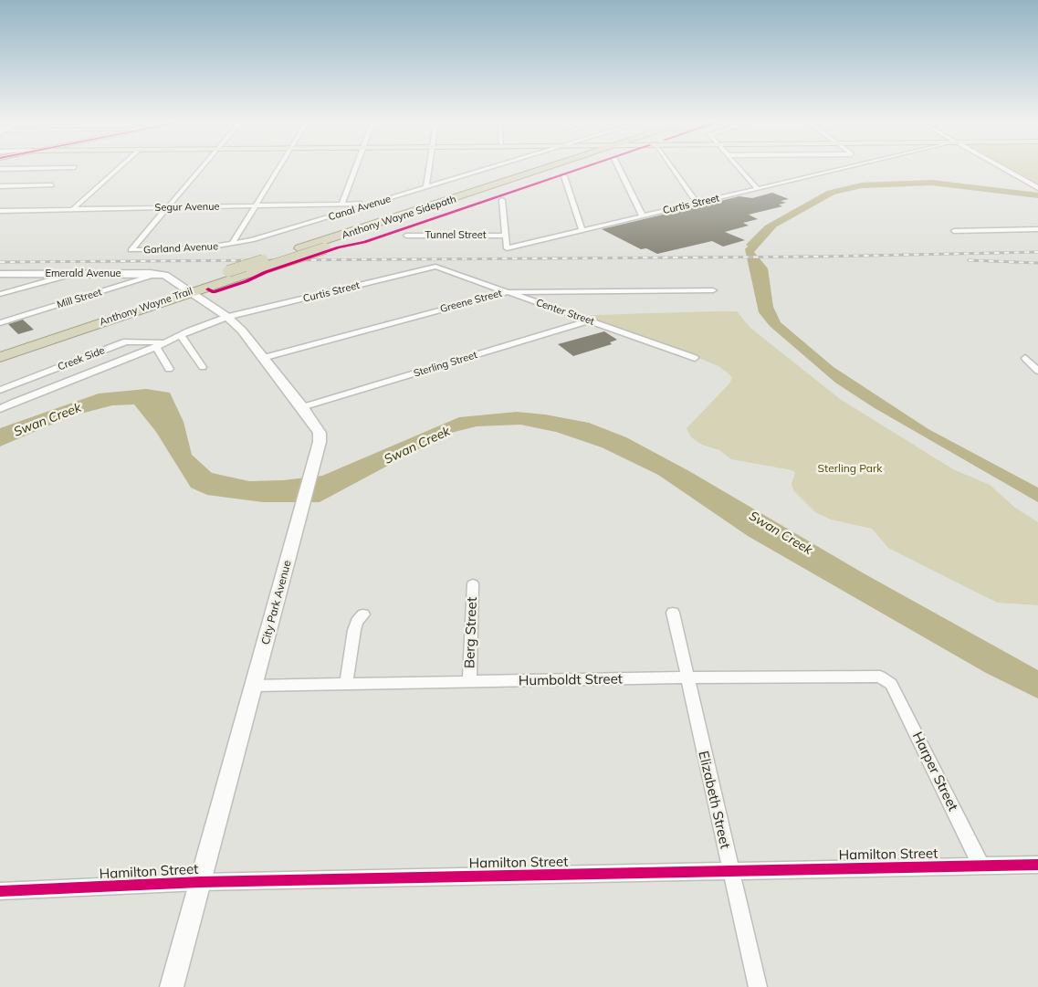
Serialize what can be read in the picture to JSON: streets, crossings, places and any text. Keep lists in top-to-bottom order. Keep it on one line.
{"streets":{"highway":["Anthony Wayne Trail"],"street":["Curtis Street","Segur Avenue","Canal Avenue","Tunnel Street","Garland Avenue","Emerald Avenue","Mill Street","Greene Street","Center Street","Creek Side","Sterling Street","City Park Avenue","Berg Street","Humboldt Street","Harper Street","Elizabeth Street","Hamilton Street"],"cycle path":["Anthony Wayne Sidepath"]},"crossings":[["Curtis Street","Tunnel Street"],["Curtis Street","Center Street"],["Curtis Street","Creek Side"],["Curtis Street","City Park Avenue"],["Segur Avenue","Canal Avenue"],["Segur Avenue","Garland Avenue"],["Canal Avenue","Garland Avenue"],["Emerald Avenue","Mill Street"],["Emerald Avenue","City Park Avenue"],["Mill Street","City Park Avenue"],["Greene Street","Center Street"],["Greene Street","City Park Avenue"],["Anthony Wayne Trail","City Park Avenue"],["Center Street","Sterling Street"],["Creek Side","City Park Avenue"],["Sterling Street","City Park Avenue"],["City Park Avenue","Humboldt Street"],["City Park Avenue","Hamilton Street"],["Berg Street","Humboldt Street"],["Humboldt Street","Harper Street"],["Humboldt Street","Elizabeth Street"],["Harper Street","Hamilton Street"],["Elizabeth Street","Hamilton Street"]],"water":["Swan Creek"],"parks":["Sterling Park"]}
